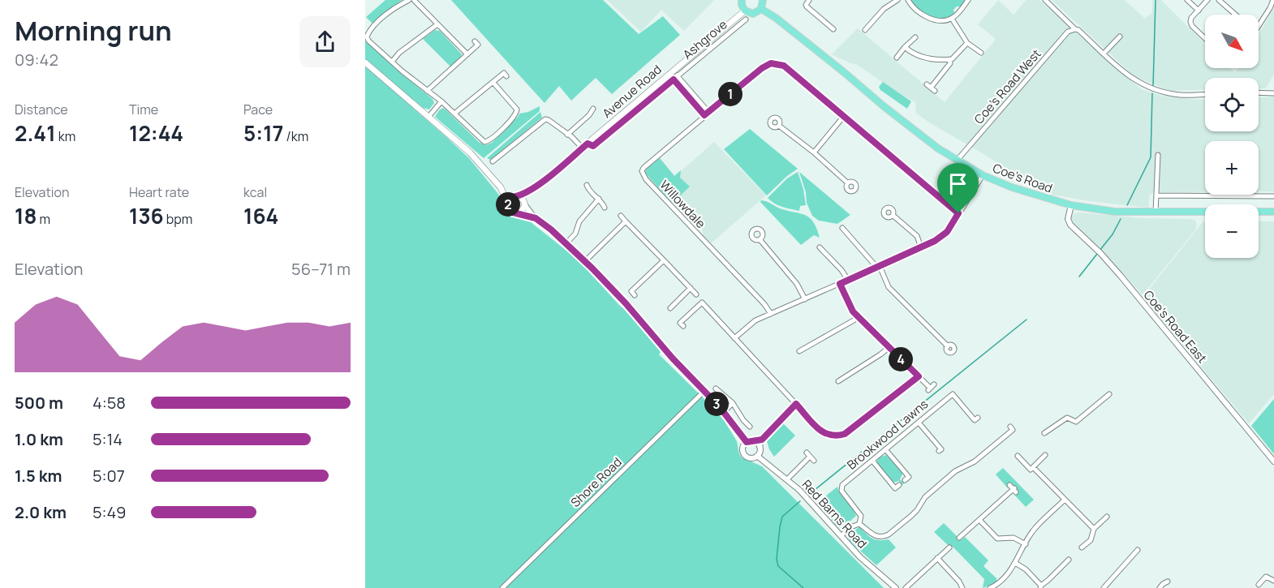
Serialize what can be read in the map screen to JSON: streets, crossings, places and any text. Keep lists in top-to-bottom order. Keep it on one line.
{"streets":{"main road":["Avenue Road","Coe's Road"],"street":["Ashgrove","Coe's Road West","Willowdale","Coe's Road East","Brookwood Lawns","Shore Road","Red Barns Road"]},"crossings":[["Ashgrove","Avenue Road"],["Coe's Road West","Coe's Road"],["Coe's Road","Coe's Road East"]],"north":"bottom right","page":{"heading":["Morning run","09:42"],"map_buttons":["+","−"],"pins":["1","2","4","3"],"stats":[["Distance","2.41 km"],["Time","12:44"],["Pace","5:17 /km"],["Elevation","18 m"],["Heart rate","136 bpm"],["kcal","164"]],"chart":["Elevation","56–71 m"],"list":[{"name":"500 m","note":"4:58"},{"name":"1.0 km","note":"5:14"},{"name":"1.5 km","note":"5:07"},{"name":"2.0 km","note":"5:49"}]}}
